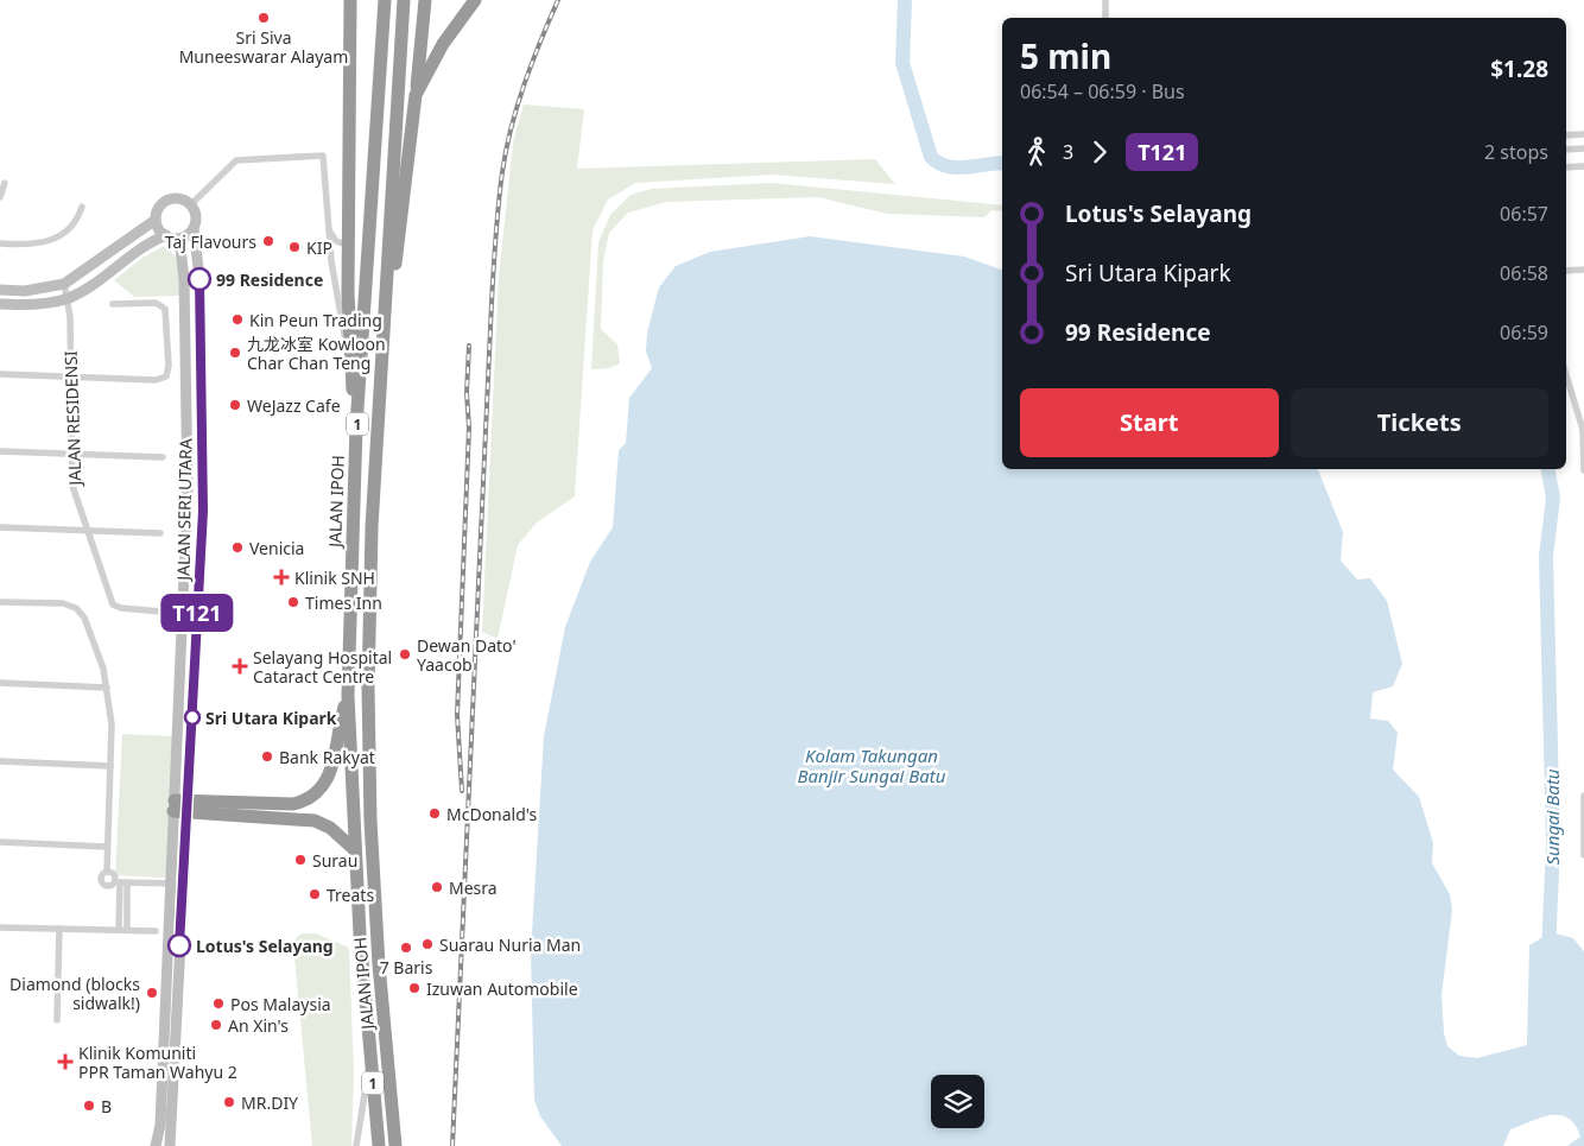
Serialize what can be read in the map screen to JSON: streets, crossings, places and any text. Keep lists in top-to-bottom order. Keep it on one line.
{"streets":{"highway":["1","JALAN IPOH"],"street":["JALAN RESIDENSI","JALAN SERI UTARA"]},"water":["Kolam Takungan Banjir Sungai Batu","Sungai Batu"],"places":{"other":["Sri Siva Muneeswarar Alayam","Taj Flavours","KIP","99 Residence","Kin Peun Trading","九龙冰室 Kowloon Char Chan Teng","WeJazz Cafe","Venicia","Times Inn","Dewan Dato' Yaacob","Sri Utara Kipark","Bank Rakyat","McDonald's","Surau","Mesra","Treats","Suarau Nuria Man","Lotus's Selayang","7 Baris","Izuwan Automobile","Diamond (blocks sidwalk!)","Pos Malaysia","An Xin's","MR.DIY","B"],"health":["Klinik SNH","Selayang Hospital Cataract Centre","Klinik Komuniti PPR Taman Wahyu 2"]},"lines":["bus line T121"],"page":{"on_map":"T121","heading":["5 min","06:54 – 06:59 · Bus","$1.28"],"legs":["3","T121","2 stops"],"list":[{"name":"Lotus's Selayang","value":"06:57"},{"name":"Sri Utara Kipark","value":"06:58"},{"name":"99 Residence","value":"06:59"}],"buttons":["Start","Tickets"]}}
